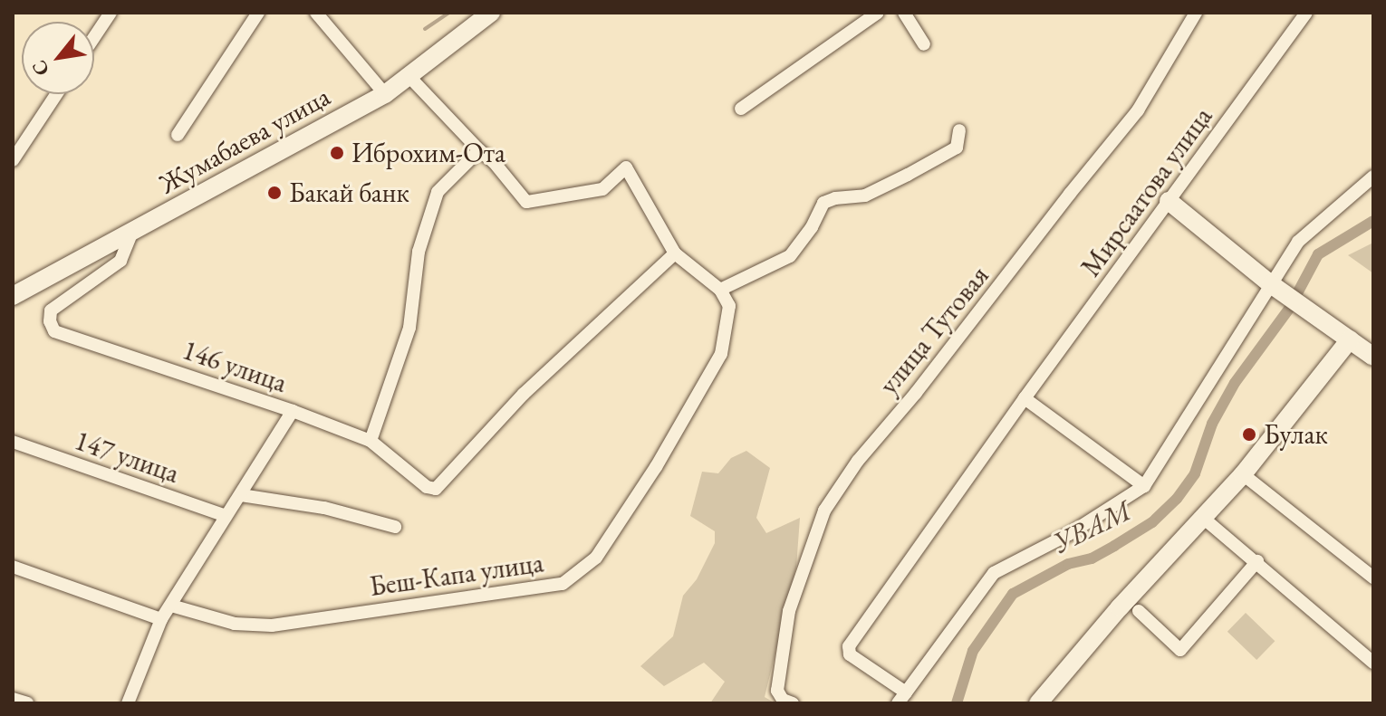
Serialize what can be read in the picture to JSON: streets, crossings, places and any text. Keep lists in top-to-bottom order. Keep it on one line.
{"streets":{"street":["Жумабаева улица","Мирсаатова улица","улица Тутовая","146 улица","147 улица","Беш-Капа улица"]},"crossings":[["Жумабаева улица","146 улица"],["146 улица","147 улица"],["146 улица","Беш-Капа улица"]],"water":["УВАМ"],"places":["Иброхим-Ота","Бакай банк","Булак"],"north":"bottom left"}
